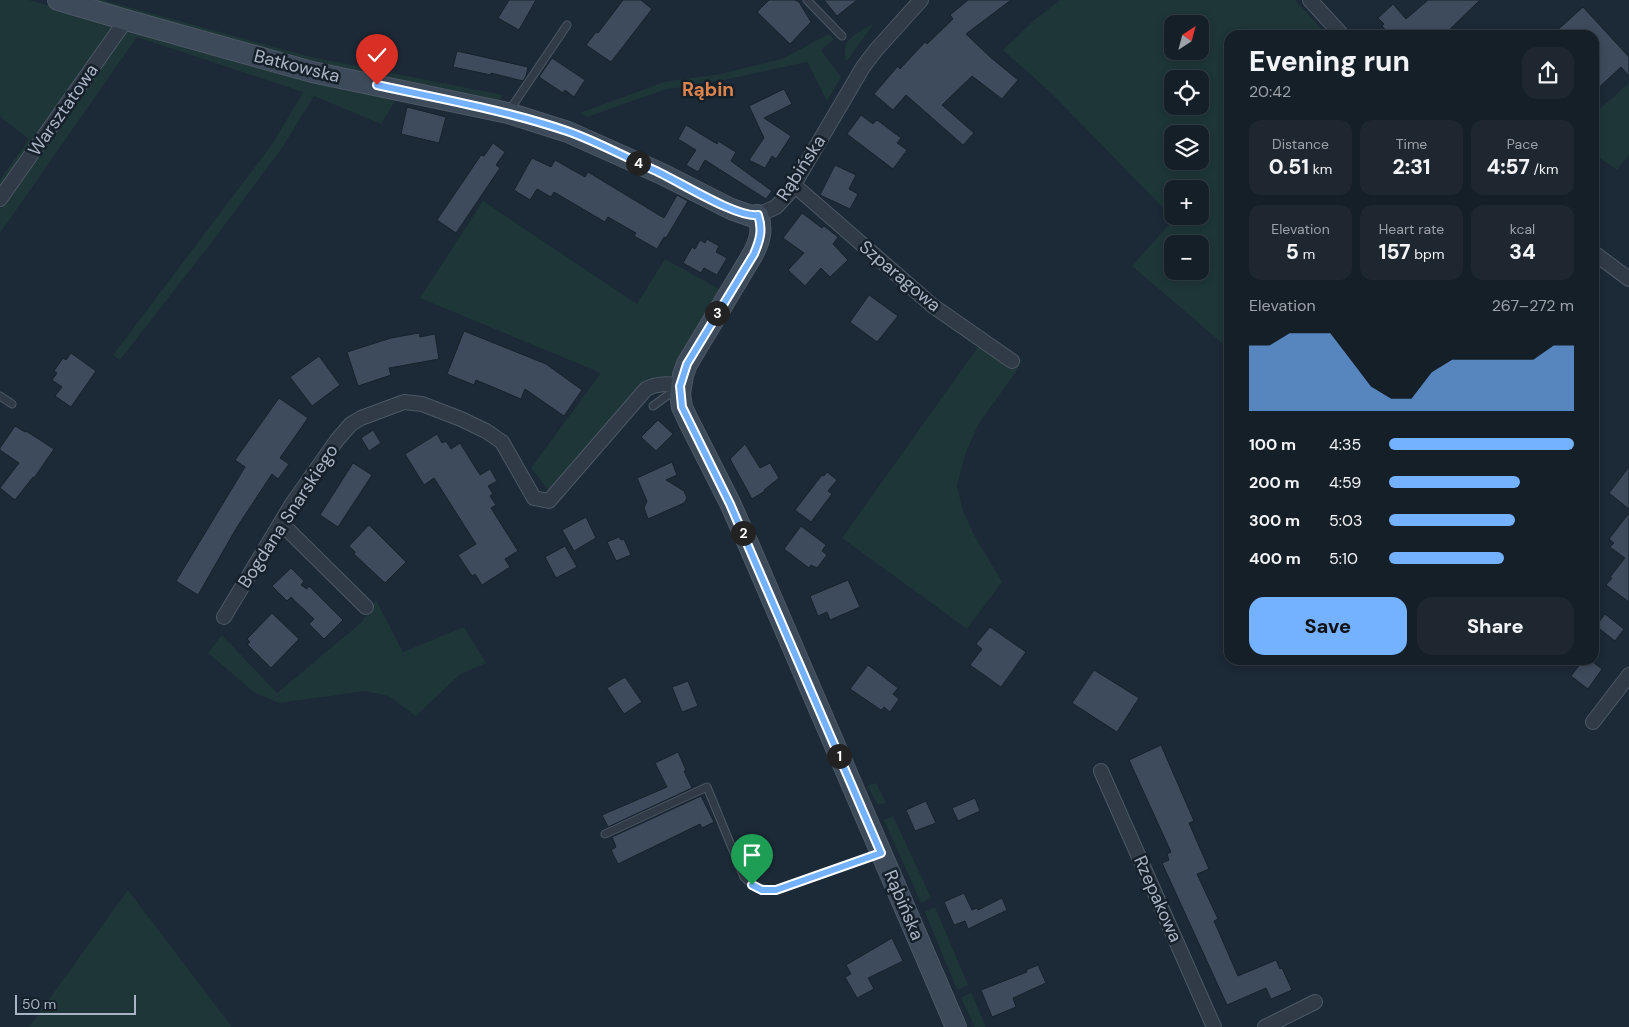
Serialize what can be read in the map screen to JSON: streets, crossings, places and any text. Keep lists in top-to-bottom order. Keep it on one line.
{"streets":{"street":["Batkowska","Warsztatowa","Rąbińska","Szparagowa","Bogdana Snarskiego","Rzepakowa"]},"crossings":[["Batkowska","Warsztatowa"],["Batkowska","Rąbińska"],["Rąbińska","Szparagowa"],["Rąbińska","Bogdana Snarskiego"]],"districts":["Rąbin"],"scale_bar":"50 m","north":"top right","page":{"map_buttons":["+","−"],"heading":["Evening run","20:42"],"stats":[["Distance","0.51 km"],["Time","2:31"],["Pace","4:57 /km"],["Elevation","5 m"],["Heart rate","157 bpm"],["kcal","34"]],"pins":["4","3","2","1"],"chart":["Elevation","267–272 m"],"list":[{"name":"100 m","note":"4:35"},{"name":"200 m","note":"4:59"},{"name":"300 m","note":"5:03"},{"name":"400 m","note":"5:10"}],"buttons":["Save","Share"],"scale":"50 m"}}
